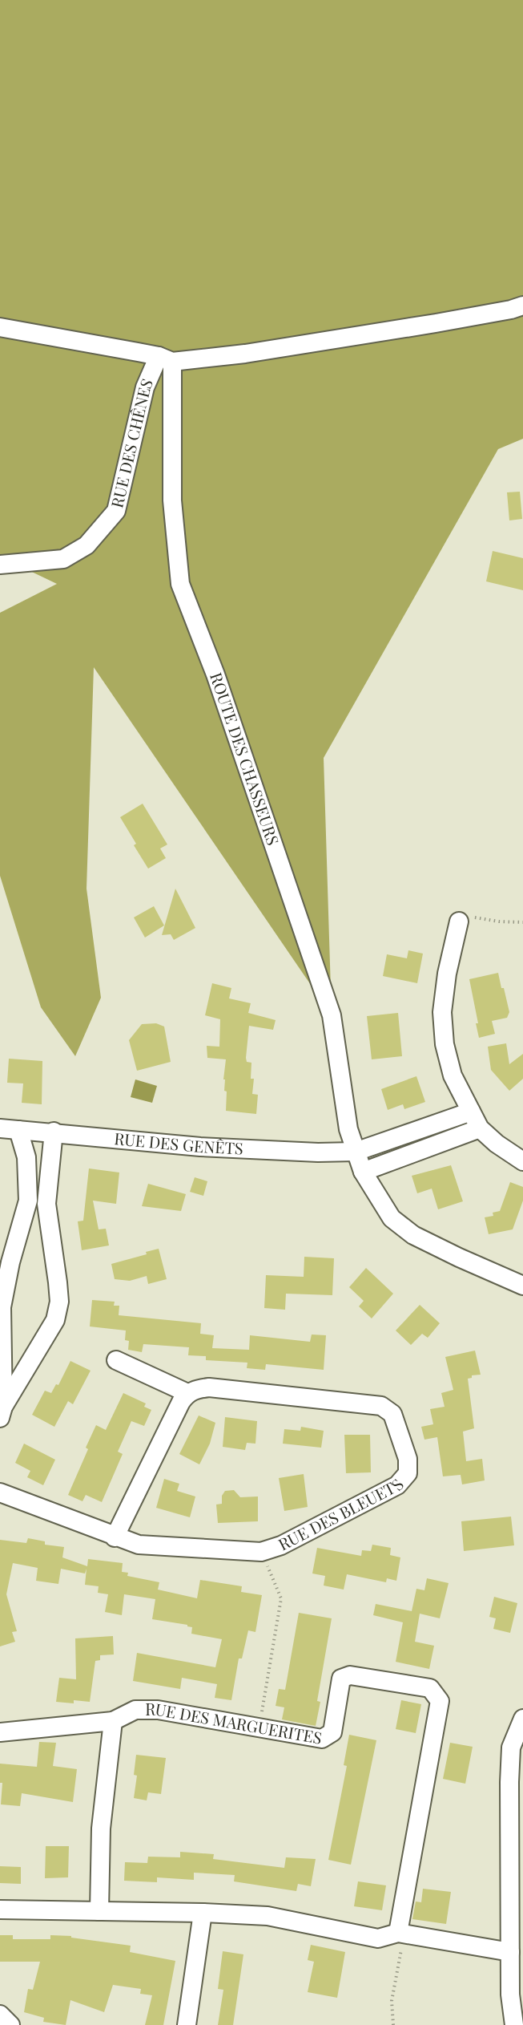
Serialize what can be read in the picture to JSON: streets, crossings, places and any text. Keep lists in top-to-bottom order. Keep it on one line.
{"streets":{"street":["RUE DES CHÊNES","ROUTE DES CHASSEURS","RUE DES GENÊTS","RUE DES BLEUETS","RUE DES MARGUERITES"]},"crossings":[["RUE DES CHÊNES","ROUTE DES CHASSEURS"],["ROUTE DES CHASSEURS","RUE DES GENÊTS"]]}
